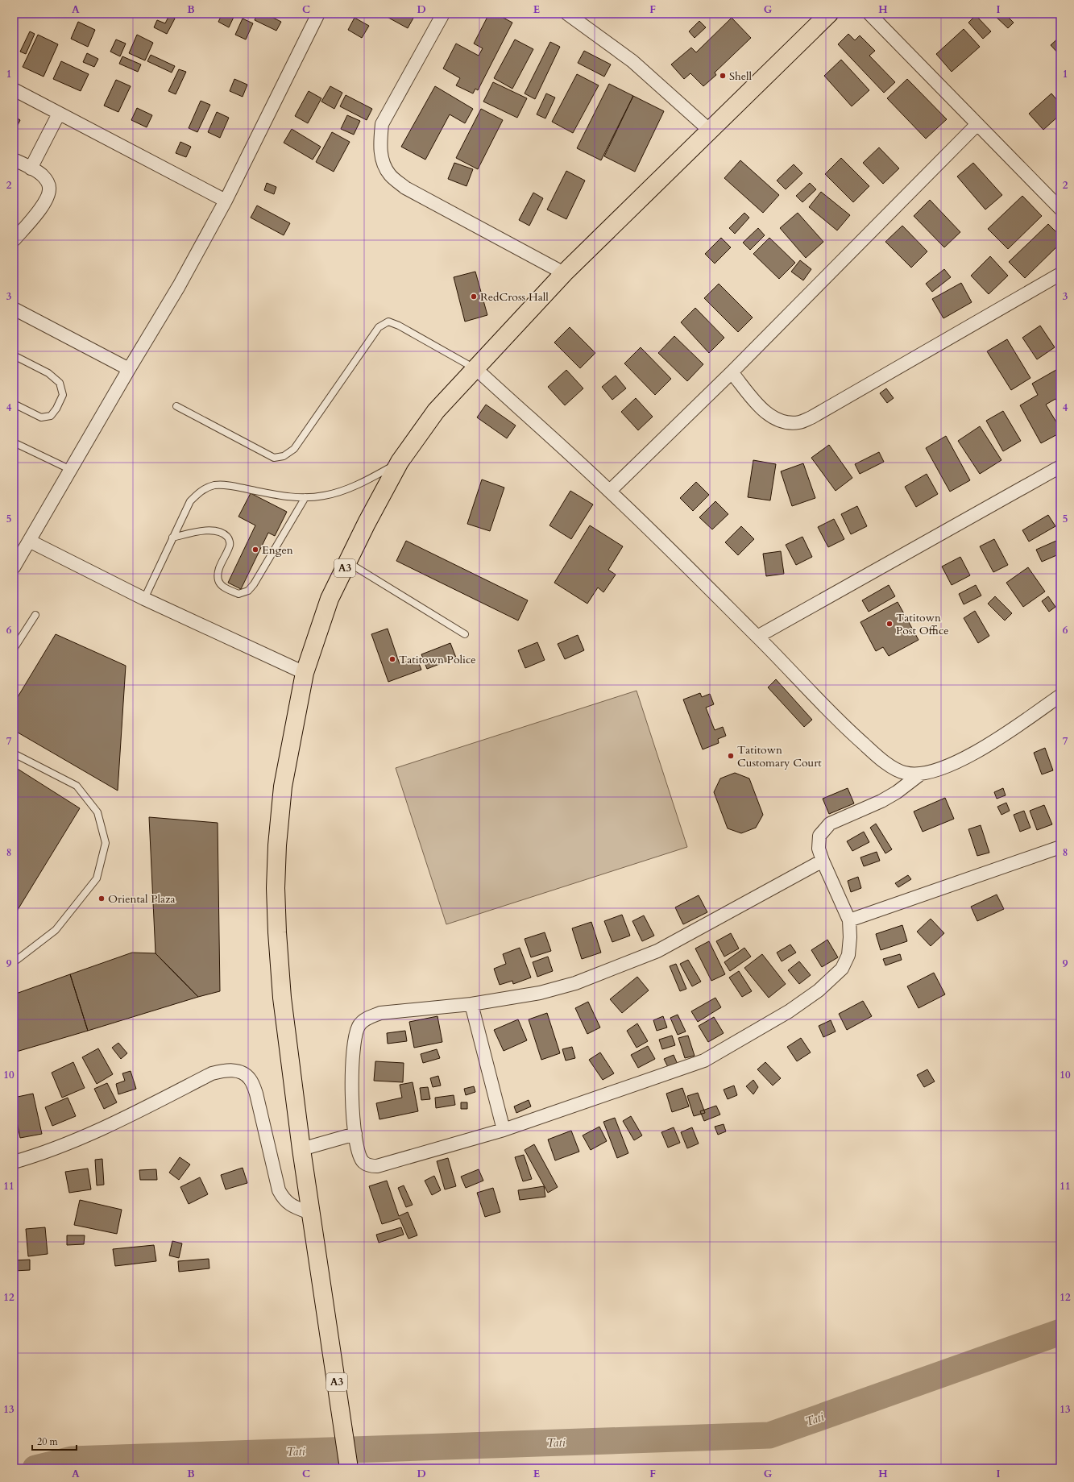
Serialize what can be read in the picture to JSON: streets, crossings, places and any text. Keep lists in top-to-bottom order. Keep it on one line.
{"streets":{"highway":["A3"]},"water":["Tati"],"places":["Shell","RedCross Hall","Engen","Tatitown Post Office","Tatitown Police","Tatitown Customary Court","Oriental Plaza"],"scale_bar":"20 m","grid":{"columns":["A","B","C","D","E","F","G","H","I"],"rows":["1","2","3","4","5","6","7","8","9","10","11","12","13"]}}
